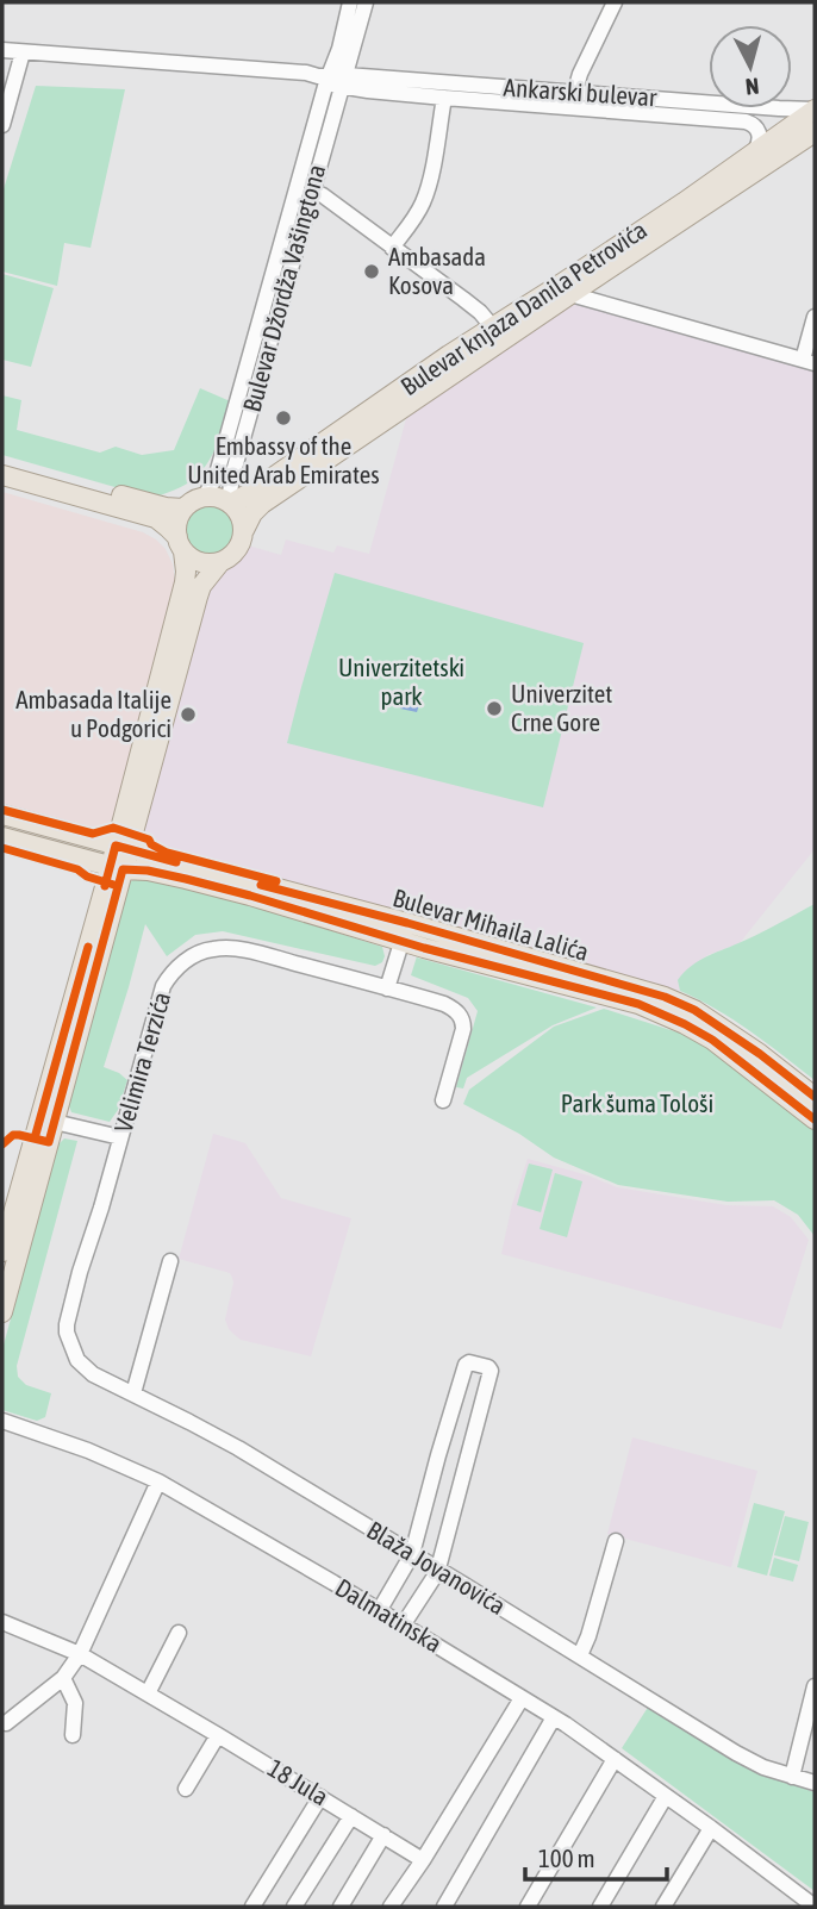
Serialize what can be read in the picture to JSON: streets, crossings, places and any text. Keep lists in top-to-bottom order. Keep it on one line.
{"streets":{"main road":["Bulevar knjaza Danila Petrovića","Bulevar Mihaila Lalića"],"street":["Ankarski bulevar","Bulevar Džordža Vašingtona","Velimira Terzića","Blaža Jovanovića","Dalmatinska","18 Jula"]},"crossings":[["Ankarski bulevar","Bulevar Džordža Vašingtona"],["Ankarski bulevar","Bulevar knjaza Danila Petrovića"],["Bulevar Džordža Vašingtona","Bulevar knjaza Danila Petrovića"],["Velimira Terzića","Blaža Jovanovića"]],"parks":["Univerzitetski park","Park šuma Tološi"],"places":["Ambasada Kosova","Embassy of the United Arab Emirates","Univerzitet Crne Gore","Ambasada Italije u Podgorici"],"scale_bar":"100 m","north":"bottom"}
